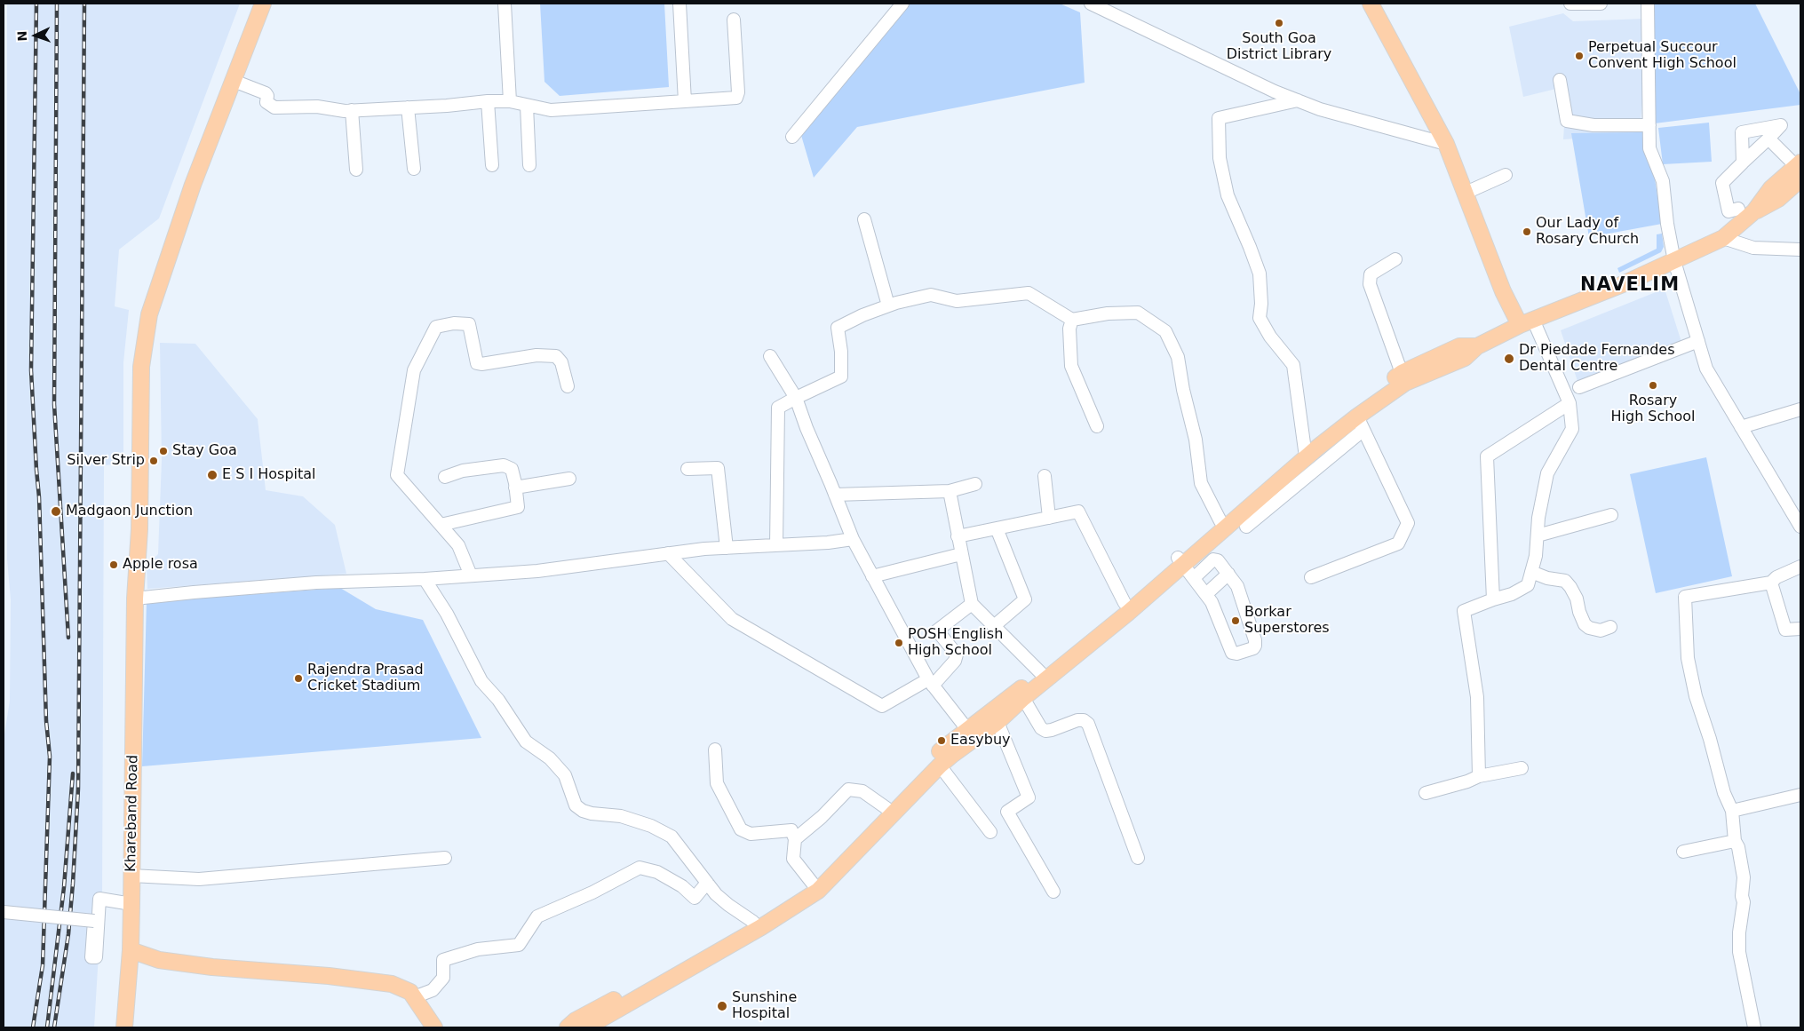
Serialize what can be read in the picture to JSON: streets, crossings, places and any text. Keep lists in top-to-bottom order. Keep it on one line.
{"streets":{"main road":["Khareband Road"]},"districts":["NAVELIM"],"places":["South Goa District Library","Perpetual Succour Convent High School","Our Lady of Rosary Church","Dr Piedade Fernandes Dental Centre","Rosary High School","Stay Goa","Silver Strip","E S I Hospital","Madgaon Junction","Apple rosa","Borkar Superstores","POSH English High School","Rajendra Prasad Cricket Stadium","Easybuy","Sunshine Hospital"],"north":"left"}
